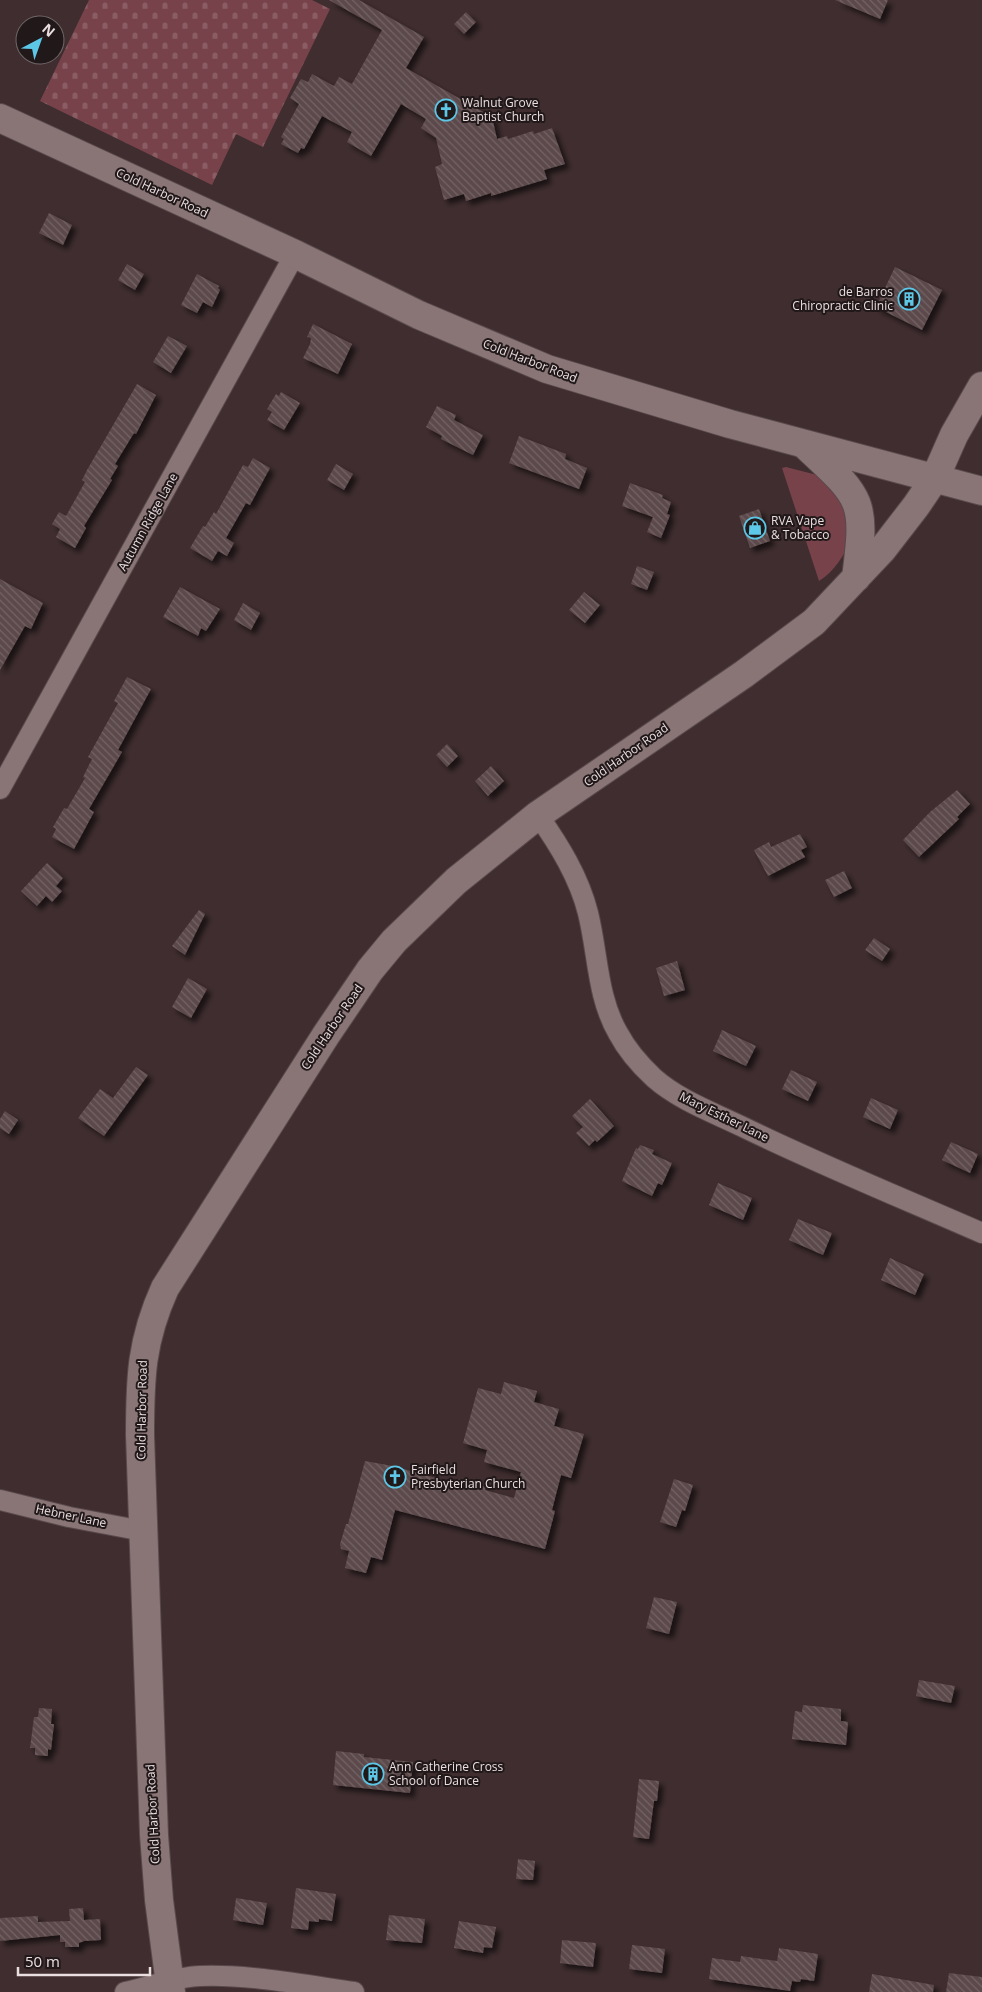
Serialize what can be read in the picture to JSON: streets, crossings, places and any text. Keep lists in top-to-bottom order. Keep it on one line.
{"streets":{"main road":["Cold Harbor Road"],"street":["Autumn Ridge Lane","Mary Esther Lane","Hebner Lane"]},"crossings":[["Cold Harbor Road","Autumn Ridge Lane"],["Cold Harbor Road","Mary Esther Lane"],["Cold Harbor Road","Hebner Lane"]],"places":{"church":["Walnut Grove Baptist Church","Fairfield Presbyterian Church"],"building":["de Barros Chiropractic Clinic","Ann Catherine Cross School of Dance"],"shop":["RVA Vape & Tobacco"]},"scale_bar":"50 m","north":"top right"}
